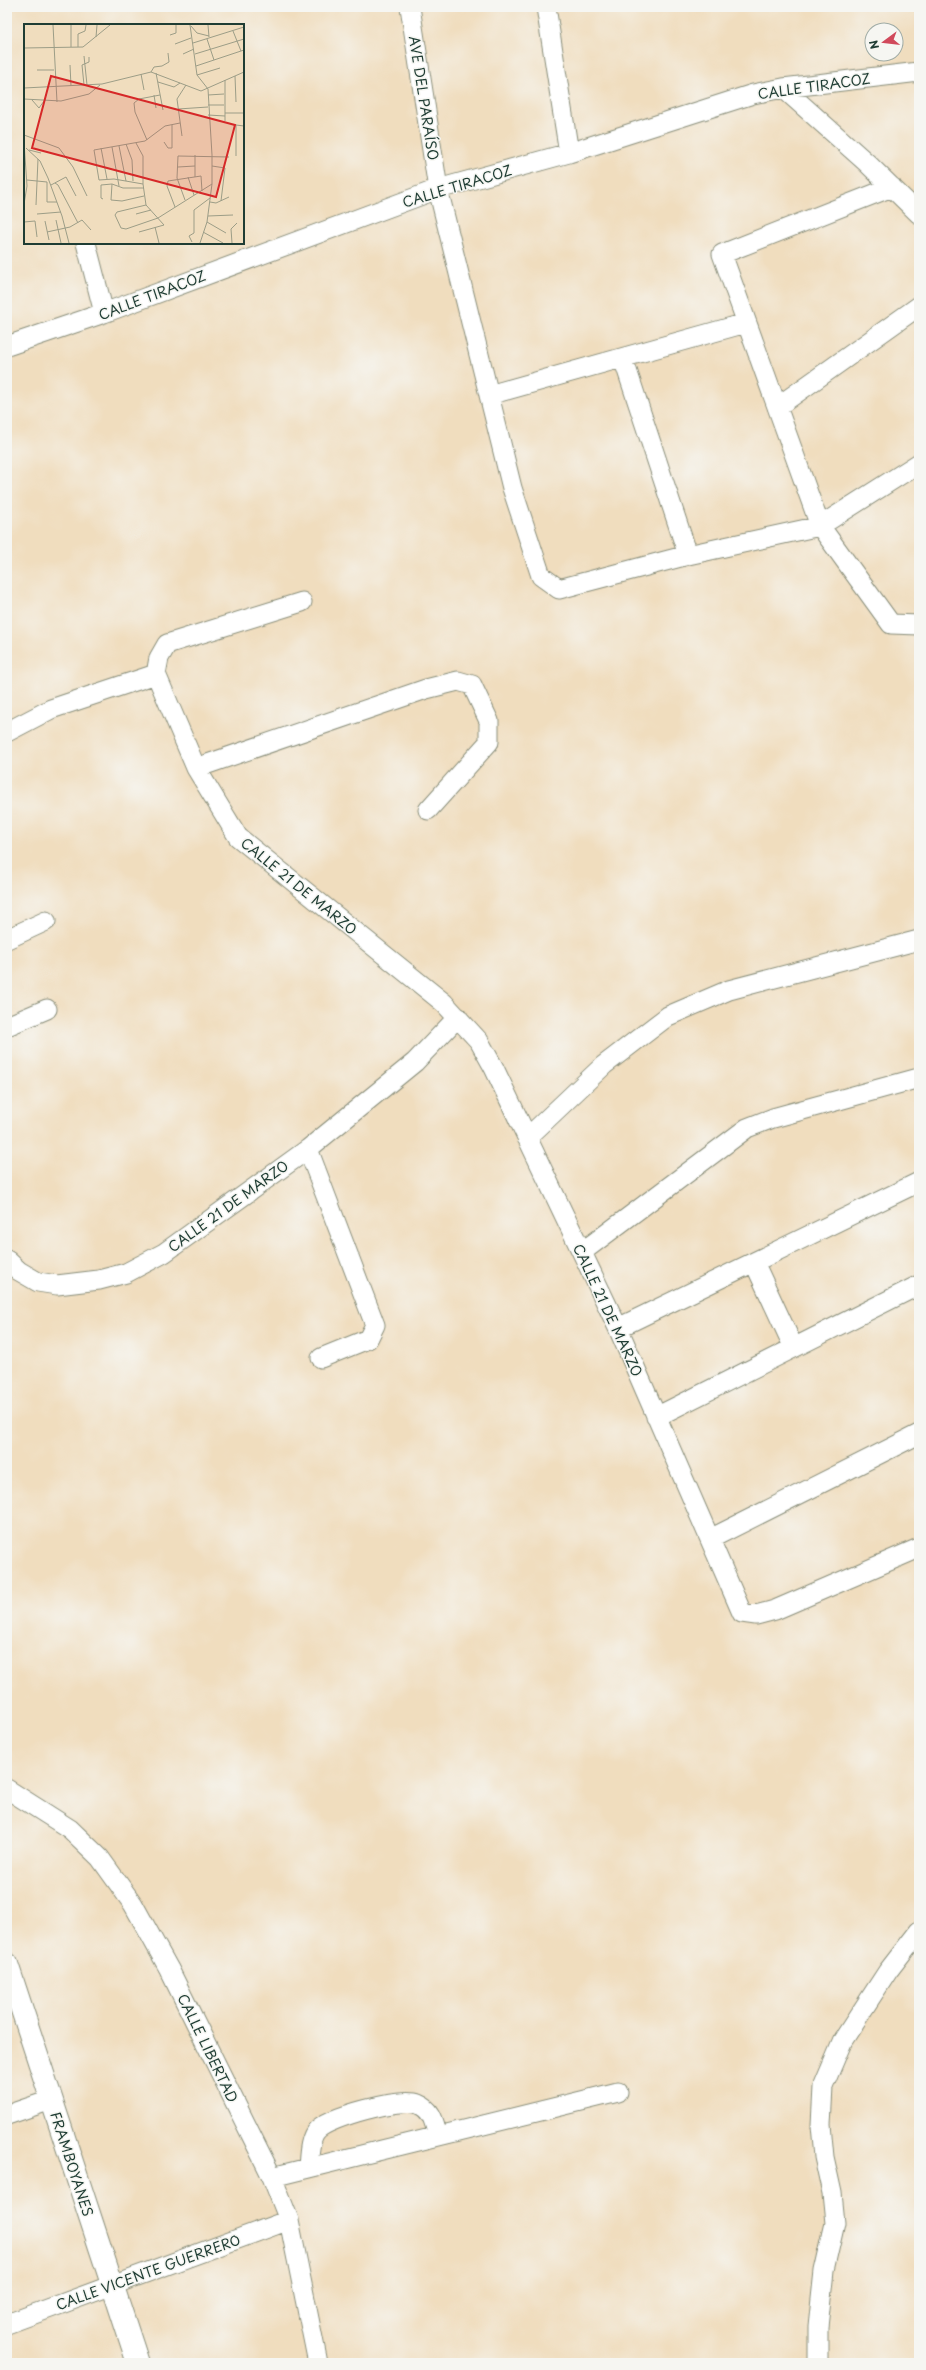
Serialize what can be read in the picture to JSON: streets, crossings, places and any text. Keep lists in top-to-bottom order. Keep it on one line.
{"streets":{"main road":["FRAMBOYANES"],"street":["CALLE TIRACOZ","AVE DEL PARAÍSO","CALLE 21 DE MARZO","CALLE LIBERTAD","CALLE VICENTE GUERRERO"]},"crossings":[["CALLE TIRACOZ","AVE DEL PARAÍSO"],["CALLE LIBERTAD","CALLE VICENTE GUERRERO"],["FRAMBOYANES","CALLE VICENTE GUERRERO"]],"north":"left"}
